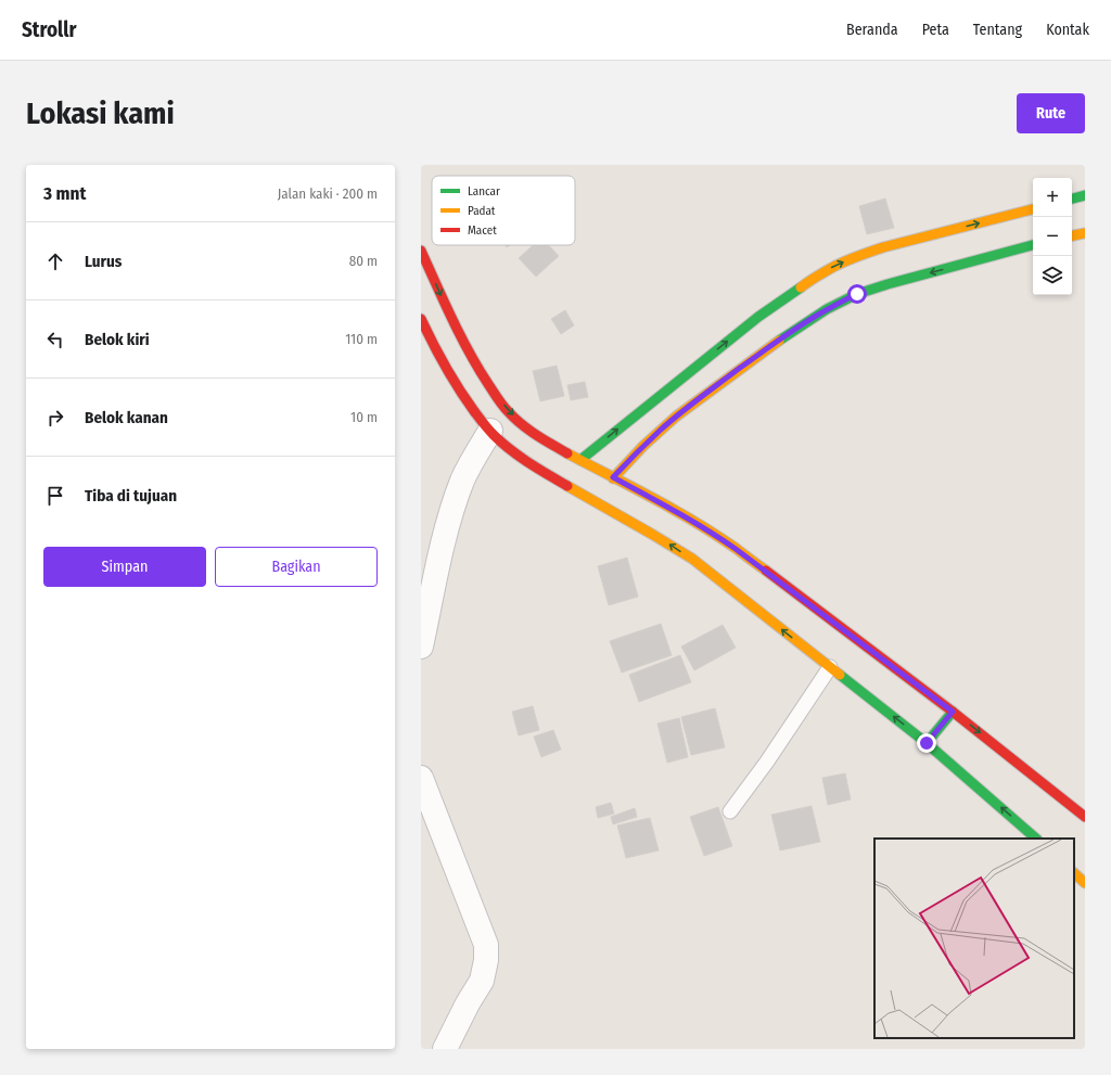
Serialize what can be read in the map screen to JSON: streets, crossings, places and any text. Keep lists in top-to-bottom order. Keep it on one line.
{"legend":["Lancar","Padat","Macet"],"page":{"header":"Strollr","nav":["Beranda","Peta","Tentang","Kontak"],"buttons":["Rute",["Simpan","Bagikan"]],"title":"Lokasi kami","heading":["3 mnt","Jalan kaki · 200 m"],"map_buttons":["+","−"],"list":[["Lurus","80 m"],["Belok kiri","110 m"],["Belok kanan","10 m"],"Tiba di tujuan"]}}
